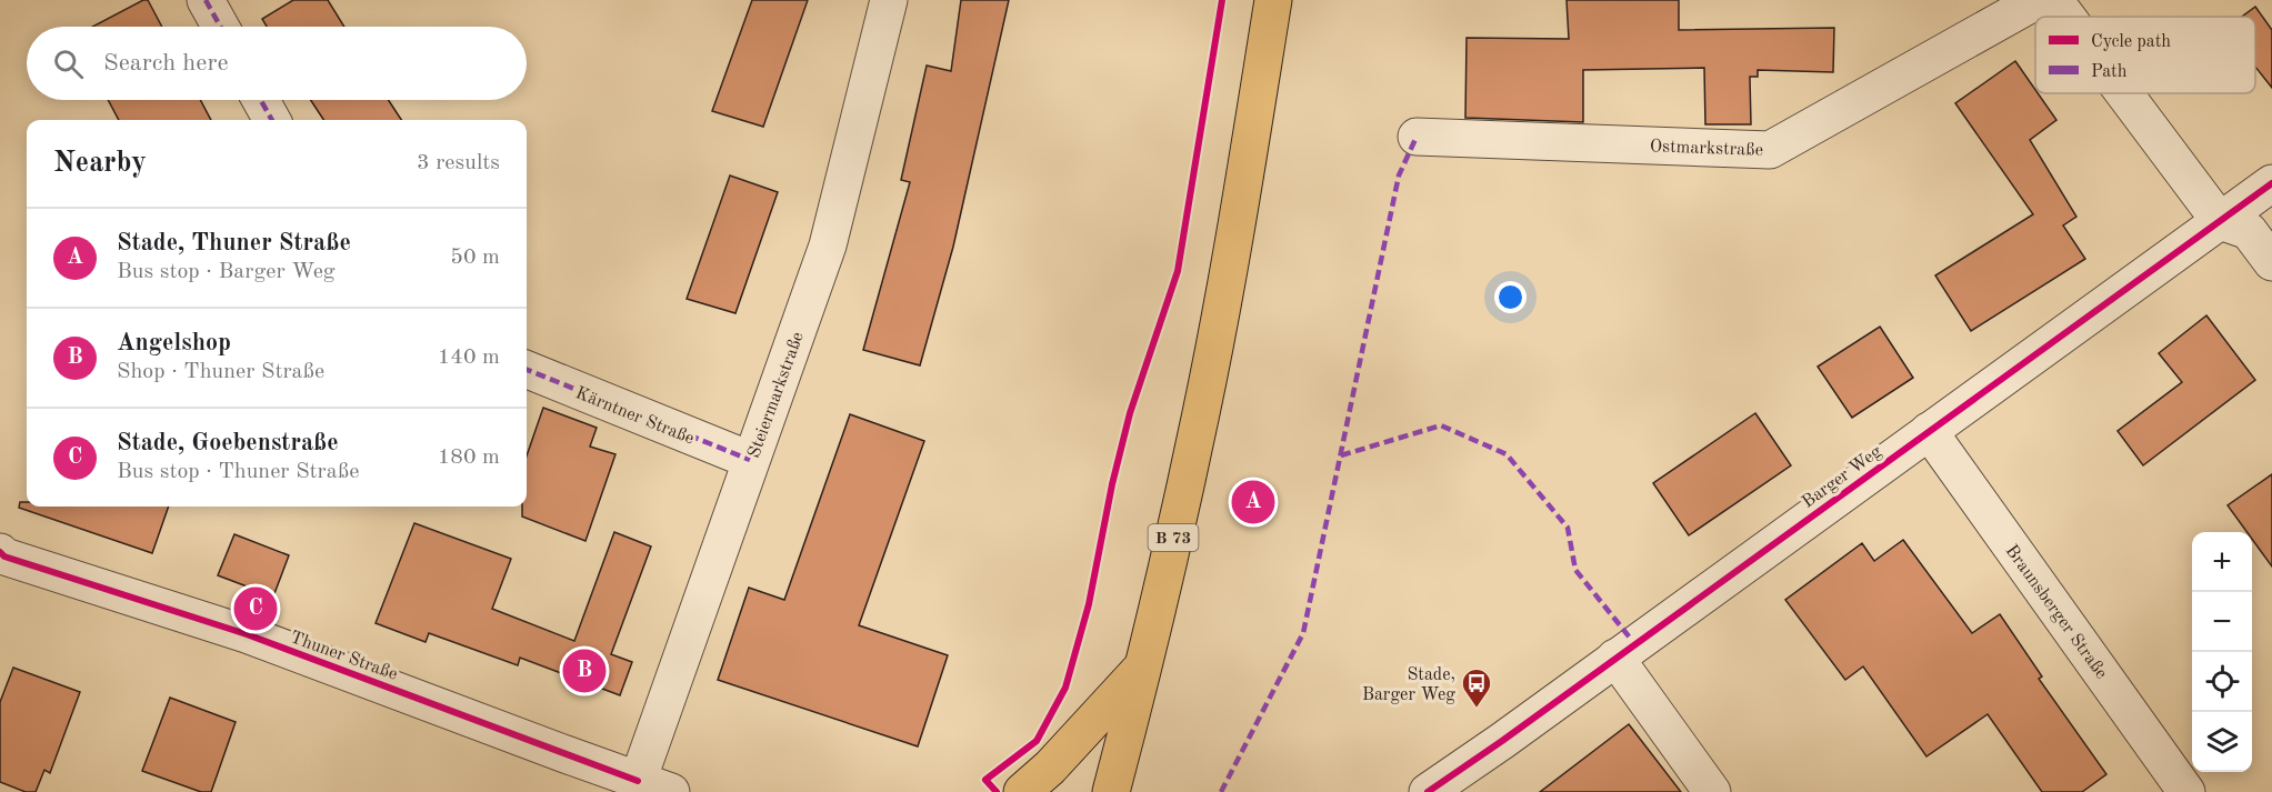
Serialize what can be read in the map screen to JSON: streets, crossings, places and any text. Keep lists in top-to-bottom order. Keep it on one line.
{"streets":{"main road":["B 73"],"street":["Ostmarkstraße","Steiermarkstraße","Kärntner Straße","Barger Weg","Braunsberger Straße","Thuner Straße"]},"crossings":[["Steiermarkstraße","Kärntner Straße"],["Steiermarkstraße","Thuner Straße"],["Barger Weg","Braunsberger Straße"]],"places":{"bus stop":["Stade, Barger Weg"]},"legend":["Cycle path","Path"],"page":{"search":"Search here","heading":["Nearby","3 results"],"list":[{"mark":"A","name":"Stade, Thuner Straße","note":"Bus stop · Barger Weg","value":"50 m"},{"mark":"B","name":"Angelshop","note":"Shop · Thuner Straße","value":"140 m"},{"mark":"C","name":"Stade, Goebenstraße","note":"Bus stop · Thuner Straße","value":"180 m"}],"pins":["A","C","B"],"map_buttons":["+","−"]}}
